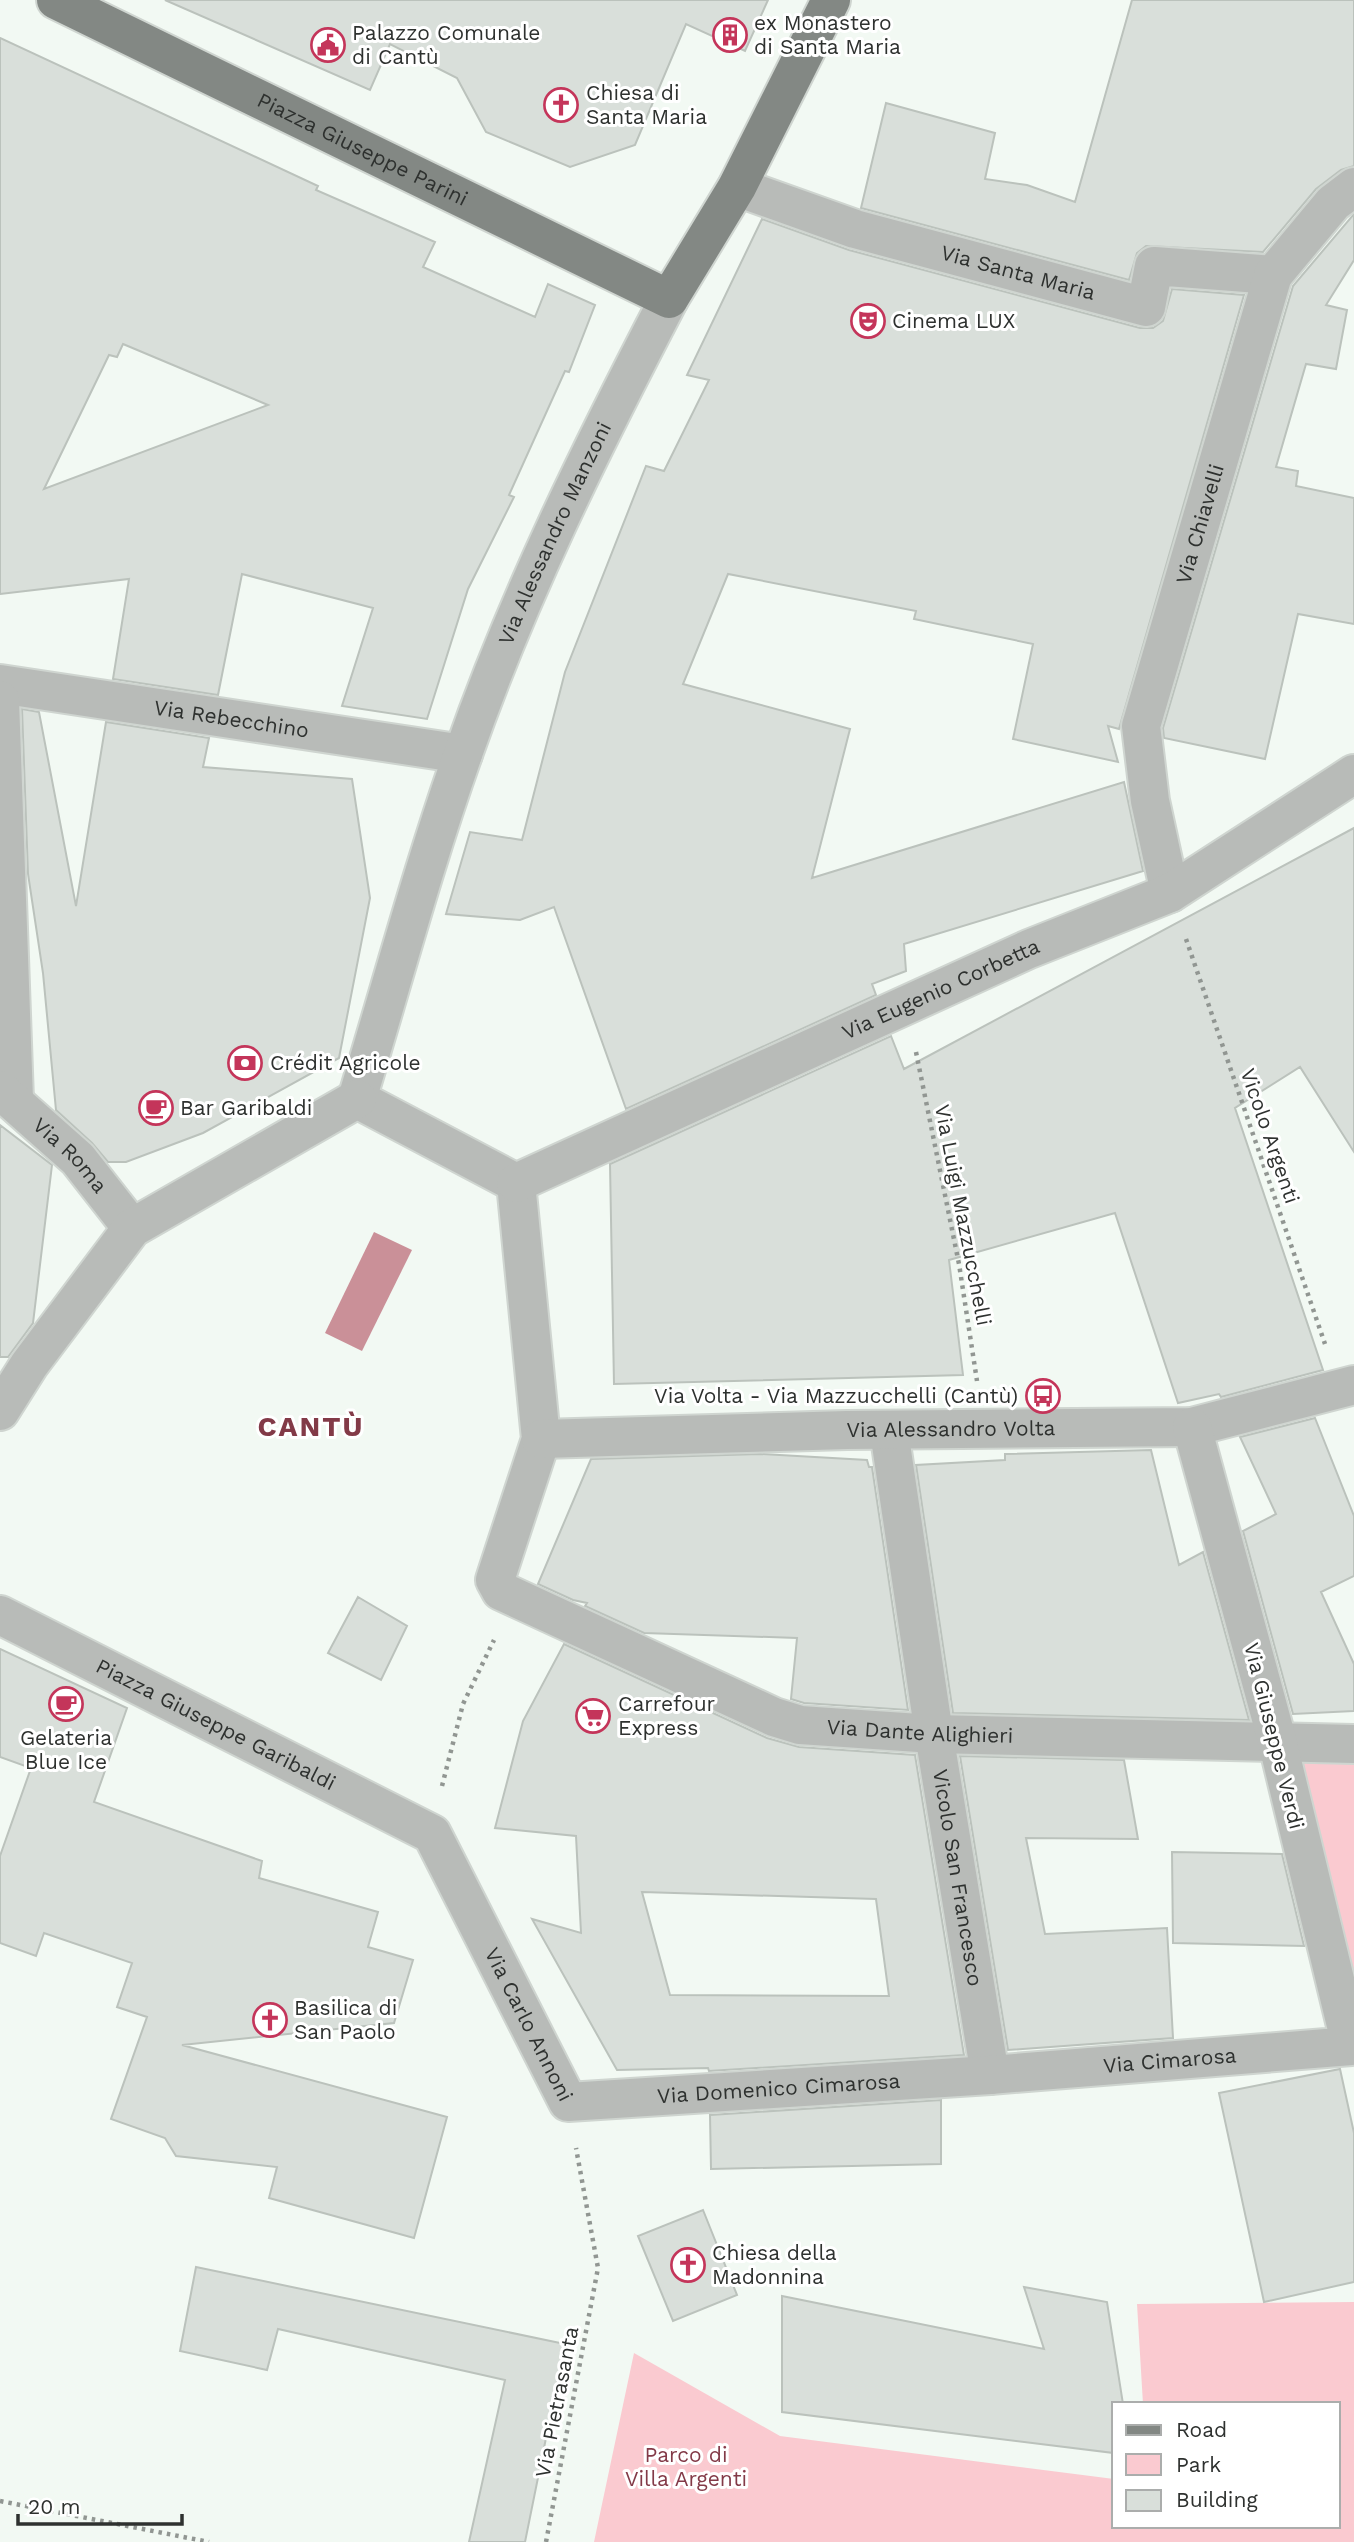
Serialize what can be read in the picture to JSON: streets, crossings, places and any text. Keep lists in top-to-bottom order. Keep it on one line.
{"streets":{"main road":["Piazza Giuseppe Parini","Via Alessandro Manzoni"],"street":["Via Santa Maria","Via Chiavelli","Via Rebecchino","Via Eugenio Corbetta","Via Roma","Via Alessandro Volta","Piazza Giuseppe Garibaldi","Via Dante Alighieri","Via Giuseppe Verdi","Vicolo San Francesco","Via Carlo Annoni","Via Cimarosa","Via Domenico Cimarosa"],"path":["Vicolo Argenti","Via Luigi Mazzucchelli","Via Pietrasanta"]},"crossings":[["Piazza Giuseppe Parini","Via Alessandro Manzoni"],["Via Santa Maria","Via Chiavelli"],["Via Santa Maria","Via Alessandro Manzoni"],["Via Chiavelli","Via Eugenio Corbetta"],["Via Chiavelli","Vicolo Argenti"],["Via Alessandro Manzoni","Via Rebecchino"],["Via Eugenio Corbetta","Vicolo Argenti"],["Via Eugenio Corbetta","Via Luigi Mazzucchelli"],["Vicolo Argenti","Via Alessandro Volta"],["Via Luigi Mazzucchelli","Via Alessandro Volta"],["Via Alessandro Volta","Via Giuseppe Verdi"],["Via Alessandro Volta","Vicolo San Francesco"],["Piazza Giuseppe Garibaldi","Via Carlo Annoni"],["Via Dante Alighieri","Via Giuseppe Verdi"],["Via Dante Alighieri","Vicolo San Francesco"],["Via Giuseppe Verdi","Via Cimarosa"],["Vicolo San Francesco","Via Cimarosa"],["Vicolo San Francesco","Via Domenico Cimarosa"],["Via Carlo Annoni","Via Domenico Cimarosa"],["Via Carlo Annoni","Via Pietrasanta"],["Via Cimarosa","Via Domenico Cimarosa"]],"districts":["CANTÙ"],"parks":["Parco di Villa Argenti"],"places":{"building":["ex Monastero di Santa Maria"],"public building":["Palazzo Comunale di Cantù"],"church":["Chiesa di Santa Maria","Basilica di San Paolo","Chiesa della Madonnina"],"theatre":["Cinema LUX"],"bank":["Crédit Agricole"],"cafe":["Bar Garibaldi","Gelateria Blue Ice"],"bus stop":["Via Volta - Via Mazzucchelli (Cantù)"],"supermarket":["Carrefour Express"]},"legend":["Road","Park","Building"],"scale_bar":"20 m"}
